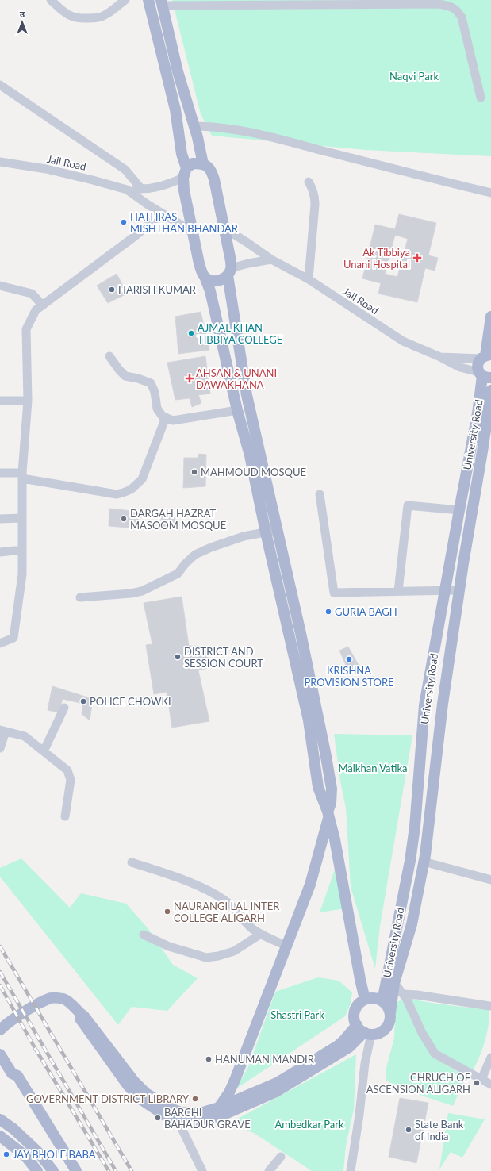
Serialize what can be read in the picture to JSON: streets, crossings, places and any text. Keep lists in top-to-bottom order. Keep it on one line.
{"streets":{"main road":["University Road"],"street":["Jail Road"]},"crossings":[["Jail Road","University Road"]],"parks":["Naqvi Park","Malkhan Vatika","Shastri Park","Ambedkar Park"],"places":{"other":["HATHRAS MISHTHAN BHANDAR","HARISH KUMAR","AJMAL KHAN TIBBIYA COLLEGE","MAHMOUD MOSQUE","DARGAH HAZRAT MASOOM MOSQUE","GURIA BAGH","DISTRICT AND SESSION COURT","KRISHNA PROVISION STORE","POLICE CHOWKI","NAURANGI LAL INTER COLLEGE ALIGARH","HANUMAN MANDIR","CHRUCH OF ASCENSION ALIGARH","GOVERNMENT DISTRICT LIBRARY","BARCHI BAHADUR GRAVE","State Bank of India","JAY BHOLE BABA"],"health":["Ak Tibbiya Unani Hospital","AHSAN & UNANI DAWAKHANA"]},"north":"top"}
